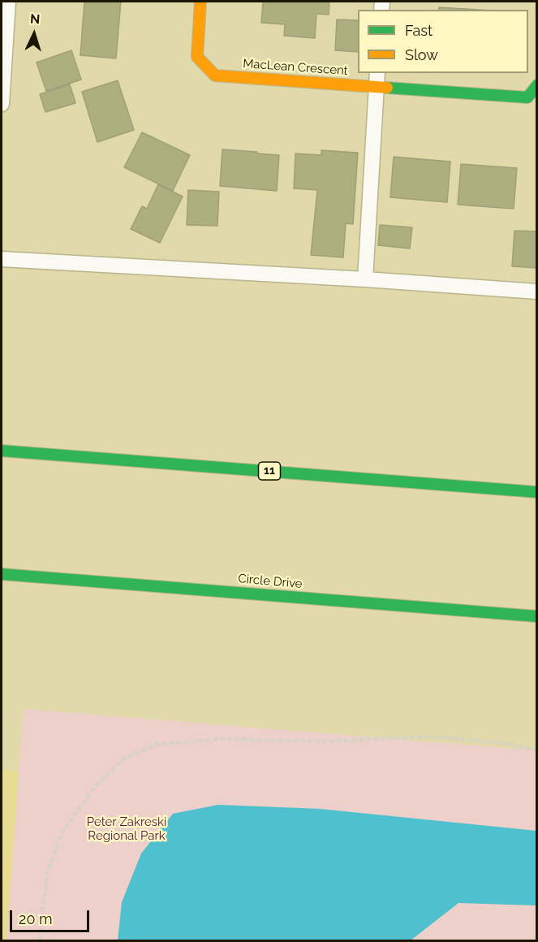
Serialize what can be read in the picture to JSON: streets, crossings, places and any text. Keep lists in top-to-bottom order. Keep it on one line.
{"streets":{"main road":["MacLean Crescent","11","Circle Drive"]},"parks":["Peter Zakreski Regional Park"],"legend":["Fast","Slow"],"scale_bar":"20 m","north":"top"}
